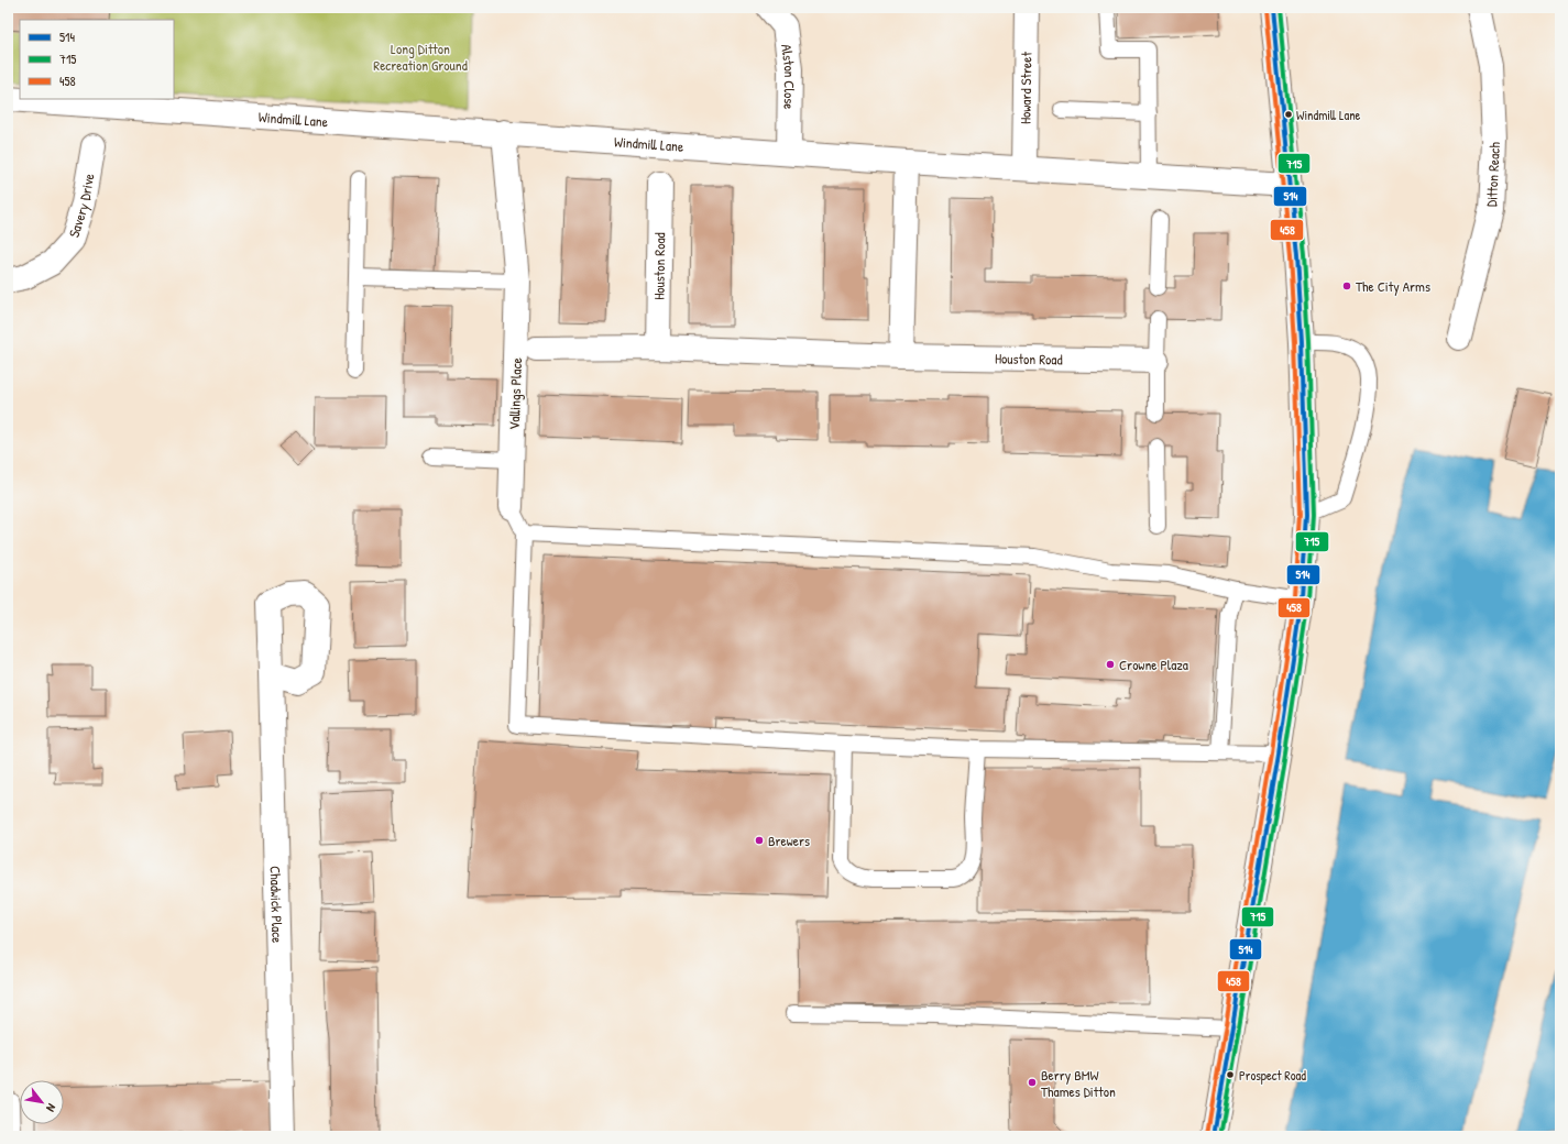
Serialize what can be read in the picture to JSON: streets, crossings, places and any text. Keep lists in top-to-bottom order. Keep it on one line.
{"streets":{"street":["Alston Close","Howard Street","Windmill Lane","Ditton Reach","Savery Drive","Houston Road","Vallings Place","Chadwick Place"]},"crossings":[["Alston Close","Windmill Lane"],["Howard Street","Windmill Lane"],["Windmill Lane","Vallings Place"]],"parks":["Long Ditton Recreation Ground"],"places":["Windmill Lane","The City Arms","Crowne Plaza","Brewers","Prospect Road","Berry BMW Thames Ditton"],"lines":["transit line 514","transit line 715","transit line 458"],"legend":["514","715","458"],"north":"bottom right"}
